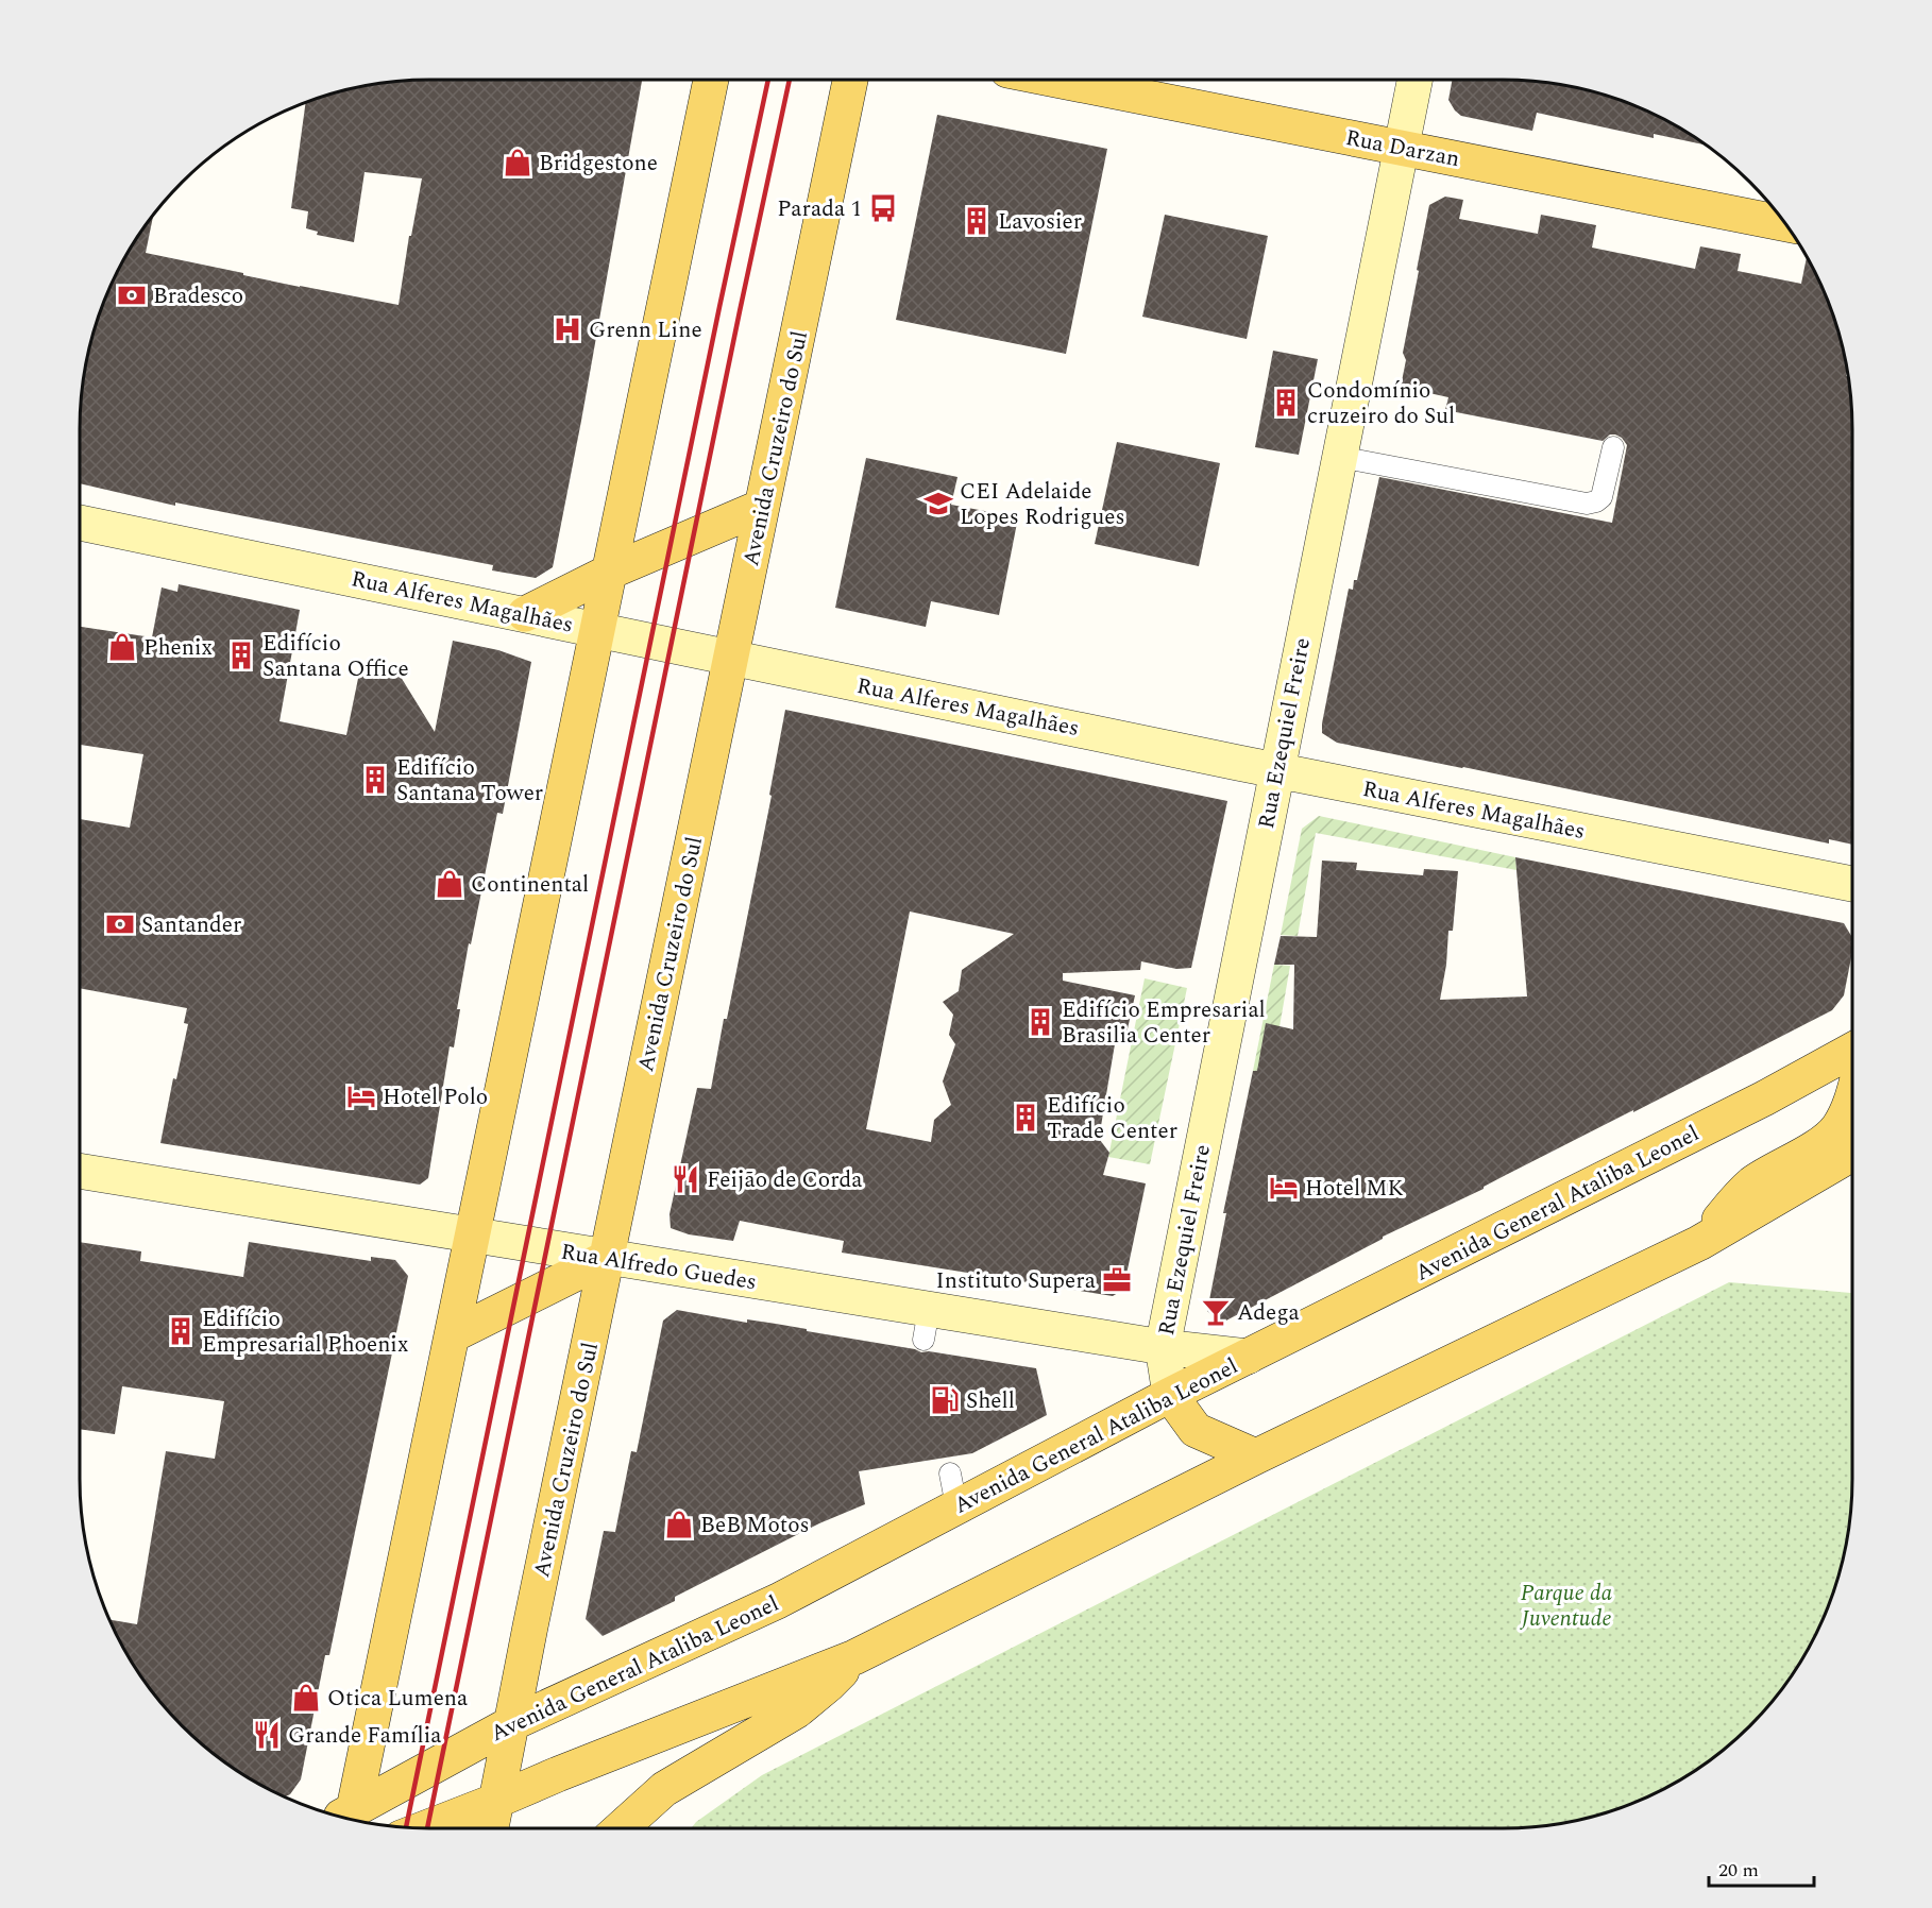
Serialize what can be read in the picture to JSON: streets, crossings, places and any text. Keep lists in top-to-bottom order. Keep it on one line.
{"streets":{"main road":["Rua Darzan","Avenida Cruzeiro do Sul","Avenida General Ataliba Leonel"],"street":["Rua Alferes Magalhães","Rua Ezequiel Freire","Rua Alfredo Guedes"]},"crossings":[["Rua Darzan","Rua Ezequiel Freire"],["Avenida Cruzeiro do Sul","Rua Alferes Magalhães"],["Avenida Cruzeiro do Sul","Avenida General Ataliba Leonel"],["Avenida Cruzeiro do Sul","Rua Alfredo Guedes"],["Rua Alferes Magalhães","Rua Ezequiel Freire"],["Rua Ezequiel Freire","Avenida General Ataliba Leonel"],["Rua Ezequiel Freire","Rua Alfredo Guedes"],["Avenida General Ataliba Leonel","Rua Alfredo Guedes"]],"parks":["Parque da Juventude"],"places":{"shop":["Bridgestone","Phenix","Continental","BeB Motos","Otica Lumena"],"bus stop":["Parada 1"],"building":["Lavosier","Condomínio cruzeiro do Sul","Edifício Santana Office","Edifício Santana Tower","Edifício Empresarial Brasilia Center","Edifício Trade Center","Edifício Empresarial Phoenix"],"bank":["Bradesco","Santander"],"hospital":["Grenn Line"],"school or university":["CEI Adelaide Lopes Rodrigues"],"hotel":["Hotel Polo","Hotel MK"],"restaurant":["Feijão de Corda","Grande Família"],"office":["Instituto Supera"],"bar":["Adega"],"fuel station":["Shell"]},"scale_bar":"20 m"}
